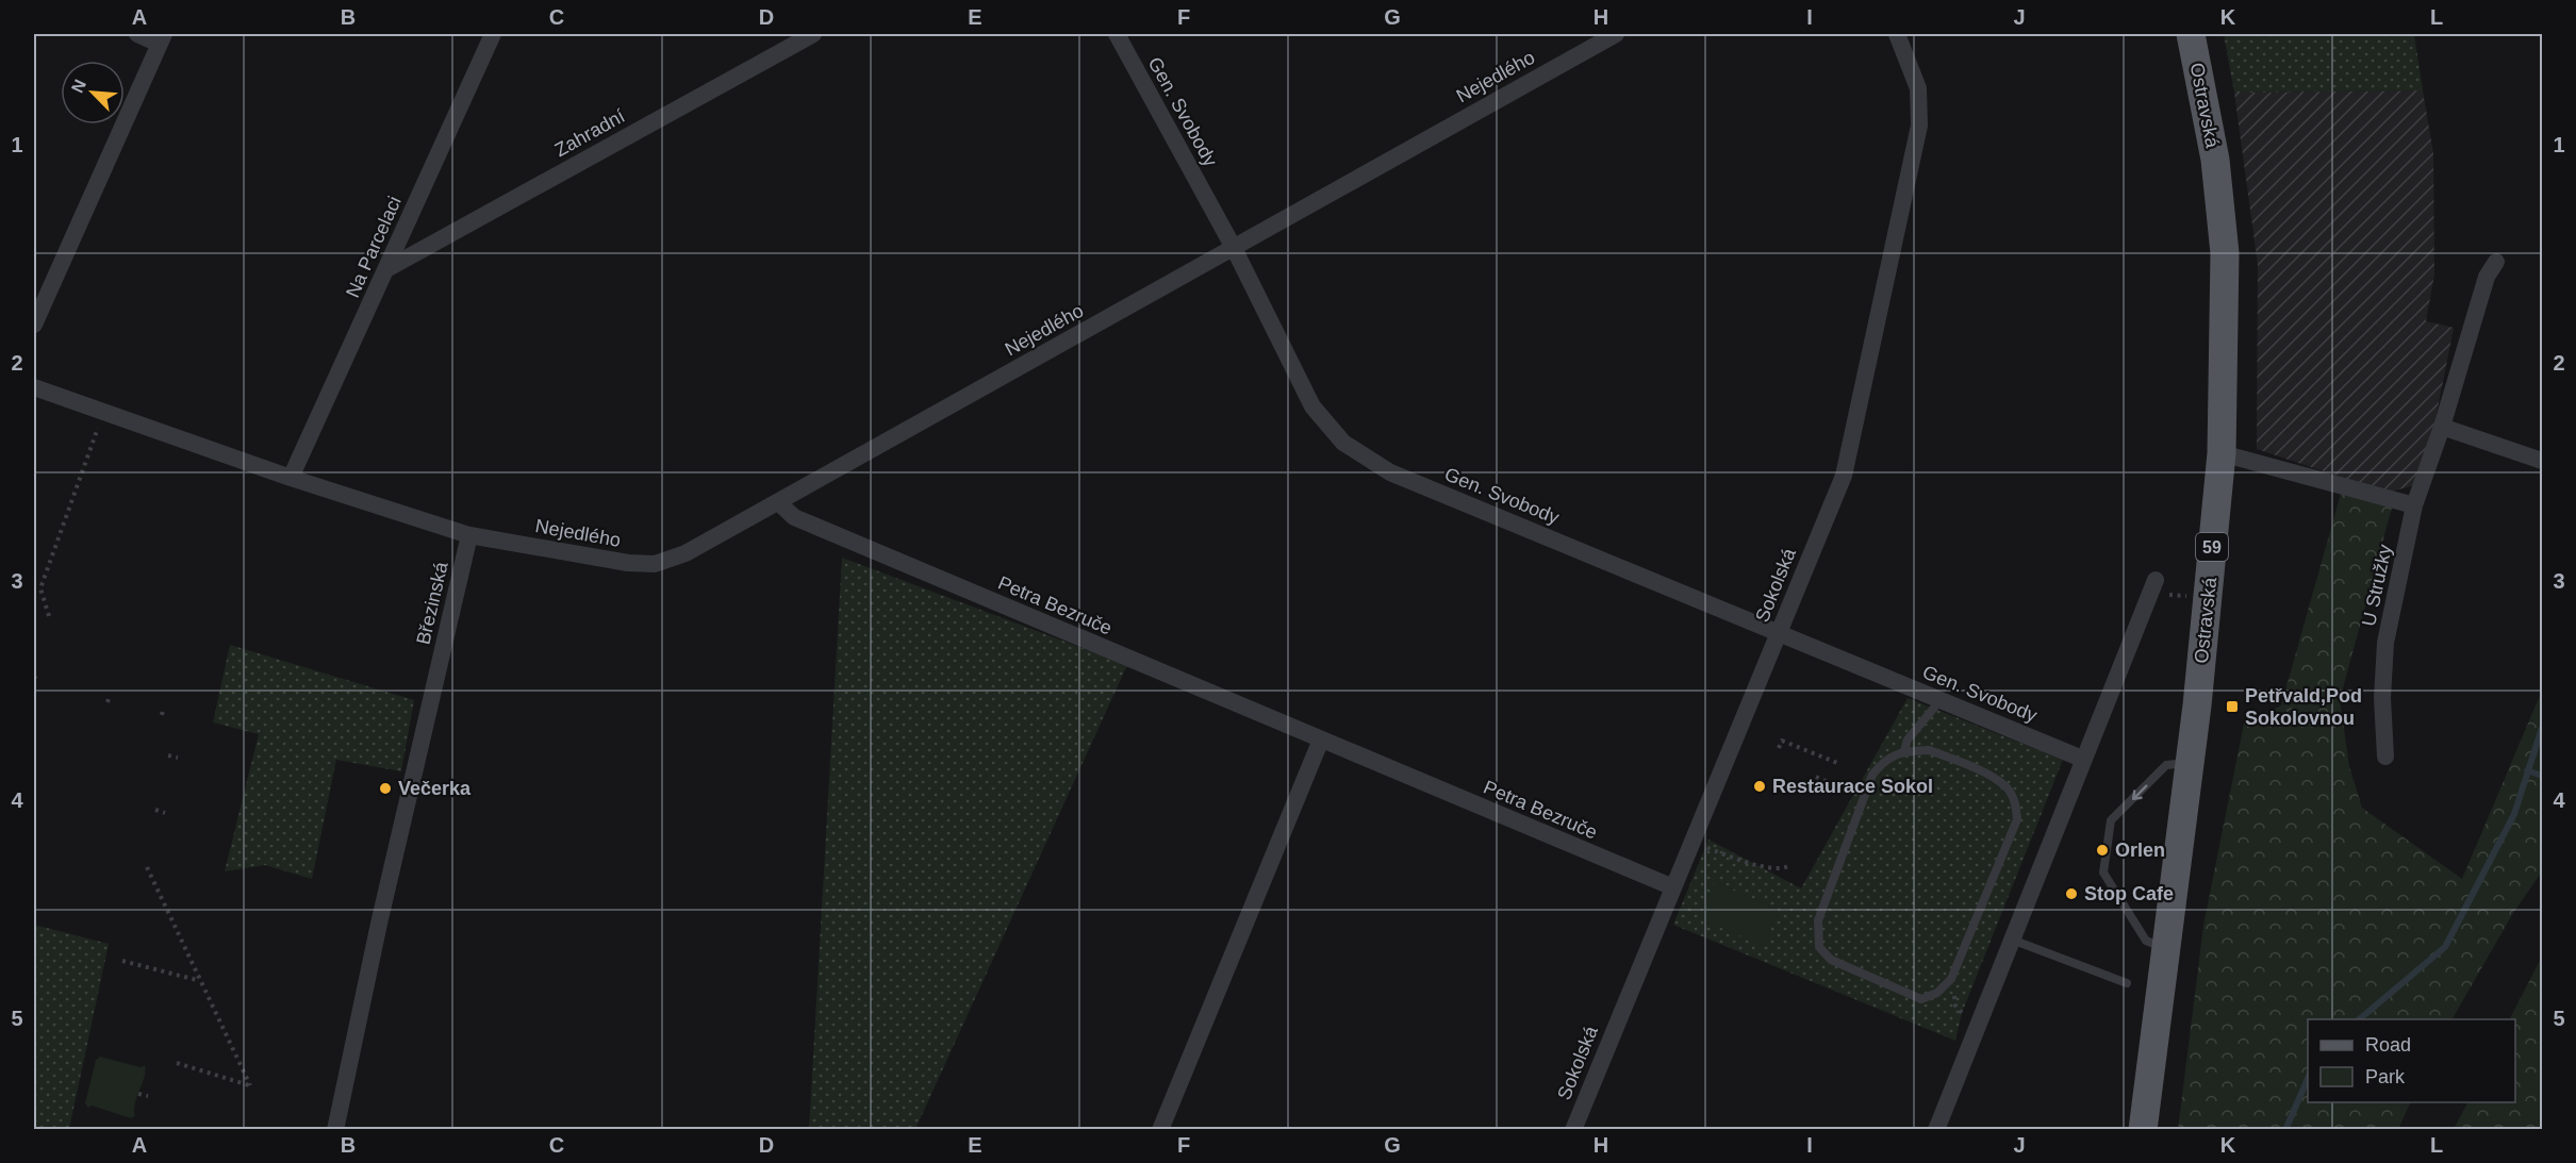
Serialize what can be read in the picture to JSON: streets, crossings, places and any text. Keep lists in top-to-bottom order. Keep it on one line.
{"streets":{"main road":["Ostravská","59"],"street":["Nejedlého","Gen. Svobody","Zahradní","Na Parcelaci","Sokolská","U Stružky","Březinská","Petra Bezruče"]},"crossings":[["Nejedlého","Gen. Svobody"],["Nejedlého","Březinská"],["Nejedlého","Petra Bezruče"],["Gen. Svobody","Sokolská"],["Zahradní","Na Parcelaci"],["Sokolská","Petra Bezruče"]],"places":{"transit":["Petřvald,Pod Sokolovnou"],"other":["Restaurace Sokol","Večerka","Orlen","Stop Cafe"]},"legend":["Road","Park"],"north":"top left","grid":{"columns":["A","B","C","D","E","F","G","H","I","J","K","L"],"rows":["1","2","3","4","5"]}}
